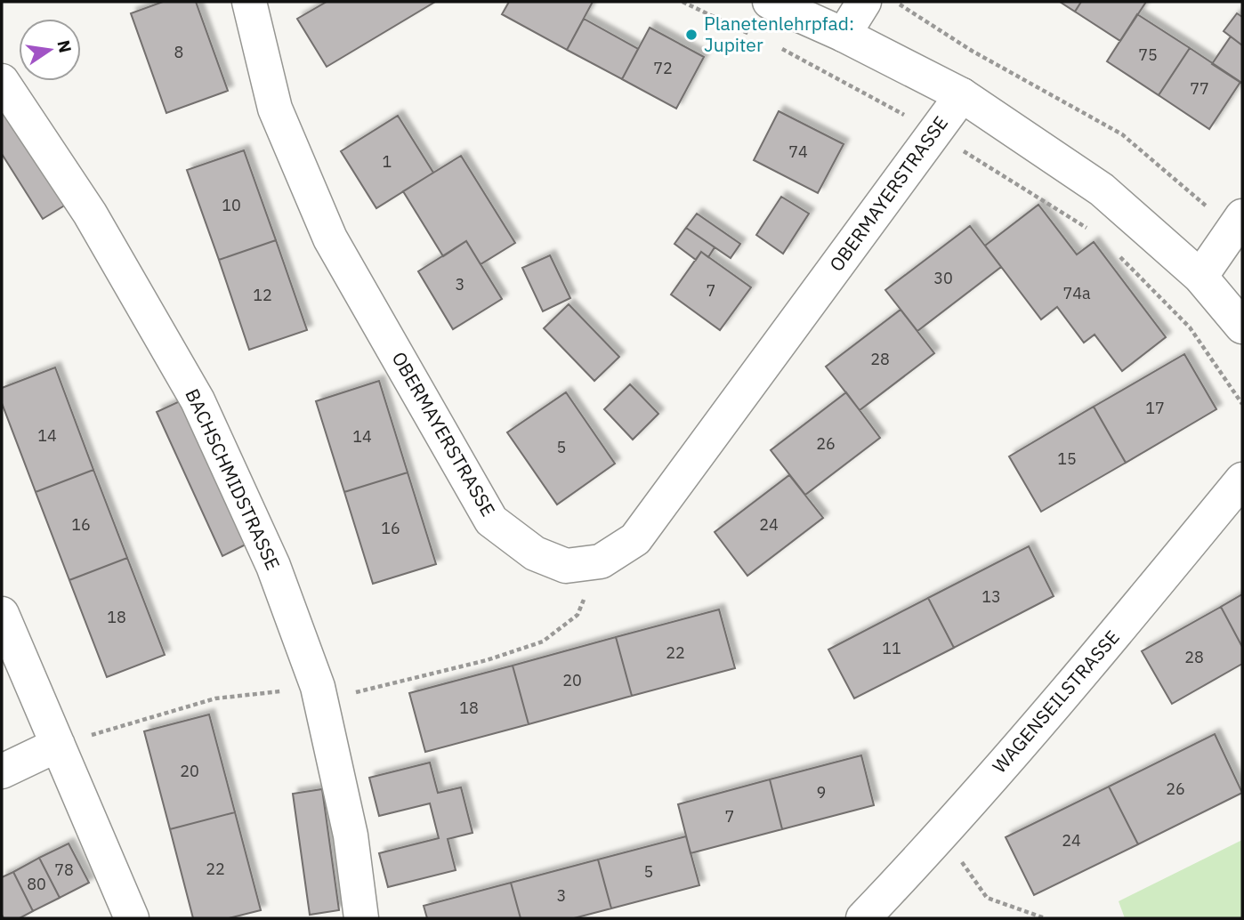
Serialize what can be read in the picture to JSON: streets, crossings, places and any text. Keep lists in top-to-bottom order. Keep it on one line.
{"streets":{"street":["OBERMAYERSTRASSE","BACHSCHMIDSTRASSE","WAGENSEILSTRASSE"]},"places":["Planetenlehrpfad: Jupiter"],"house_numbers":["8","75","72","77","74","1","10","30","3","7","74a","12","28","17","14","14","26","5","15","16","24","16","13","18","11","22","28","20","18","20","26","9","7","24","22","78","5","80","3"],"north":"right"}
